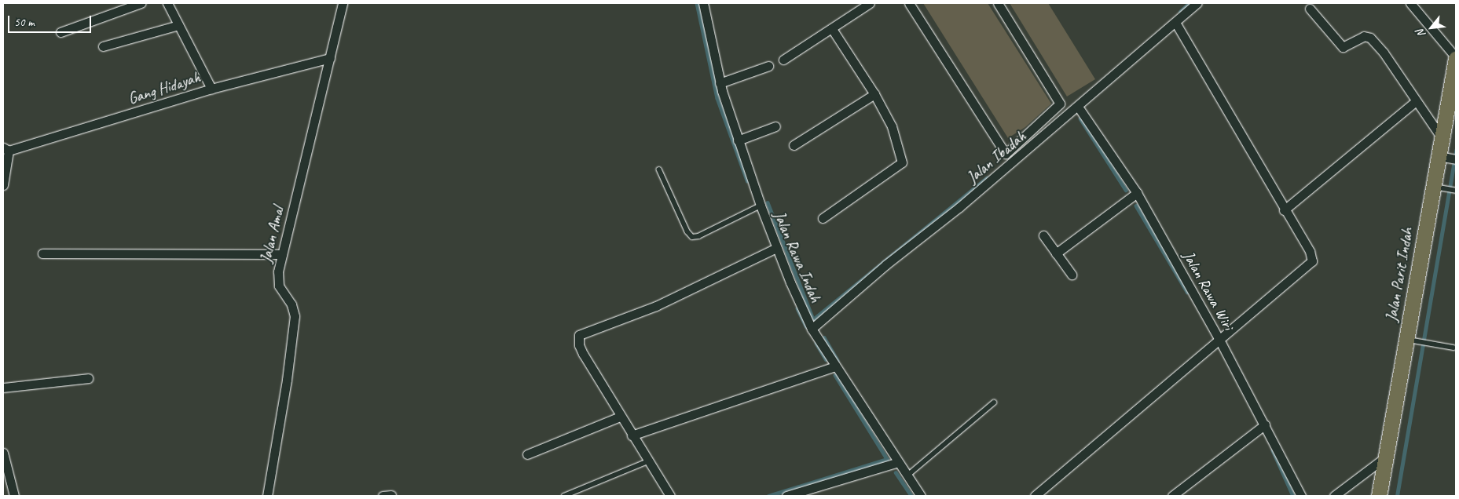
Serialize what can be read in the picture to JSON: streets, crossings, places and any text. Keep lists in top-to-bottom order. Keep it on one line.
{"streets":{"main road":["Jalan Parit Indah"],"street":["Gang Hidayah","Jalan Ibadah","Jalan Amal","Jalan Rawa Indah","Jalan Rawa Wiri"]},"crossings":[["Gang Hidayah","Jalan Amal"],["Jalan Ibadah","Jalan Rawa Indah"],["Jalan Ibadah","Jalan Rawa Wiri"]],"scale_bar":"50 m","north":"bottom left"}
